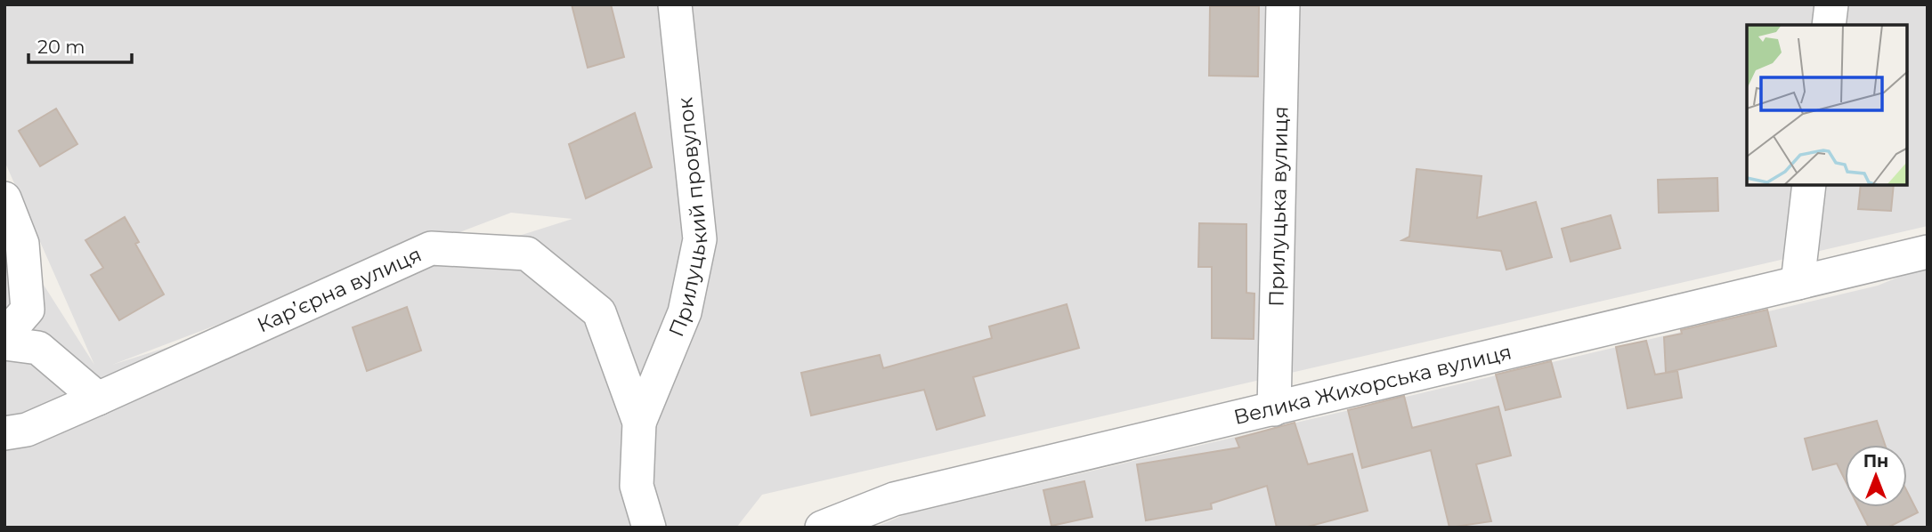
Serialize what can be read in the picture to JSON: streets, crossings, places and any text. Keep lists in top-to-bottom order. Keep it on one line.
{"streets":{"street":["Прилуцька вулиця","Прилуцький провулок","Кар’єрна вулиця","Велика Жихорська вулиця"]},"crossings":[["Прилуцька вулиця","Велика Жихорська вулиця"],["Прилуцький провулок","Кар’єрна вулиця"]],"scale_bar":"20 m","north":"top"}
